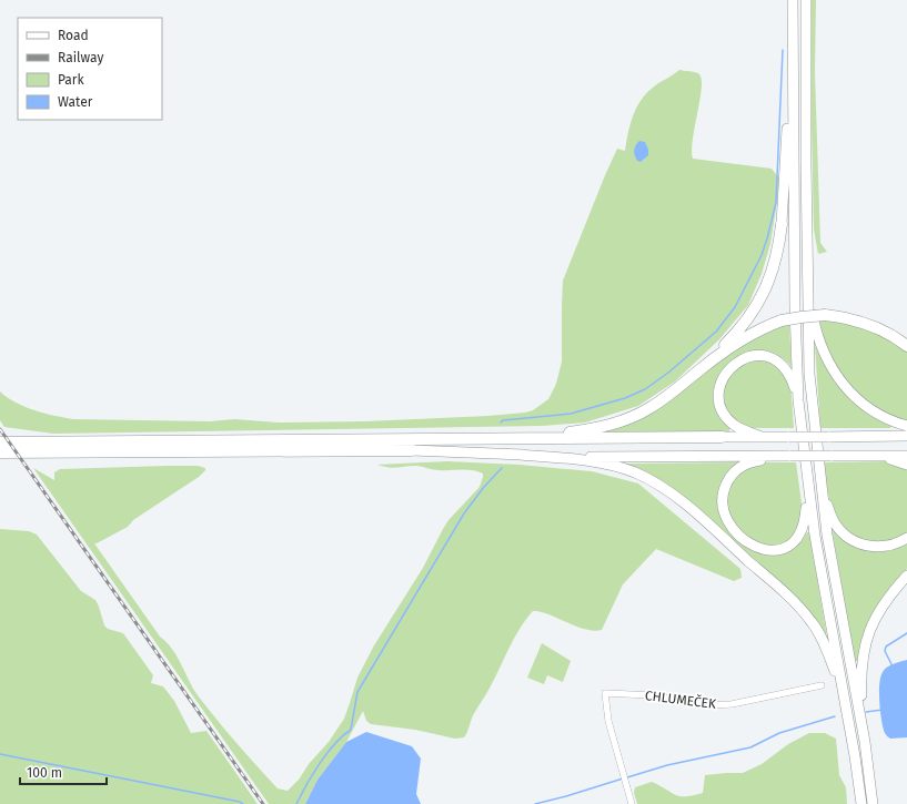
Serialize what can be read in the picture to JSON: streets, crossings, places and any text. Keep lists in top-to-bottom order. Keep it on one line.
{"streets":{"street":["CHLUMEČEK"]},"legend":["Road","Railway","Park","Water"],"scale_bar":"100 m"}
